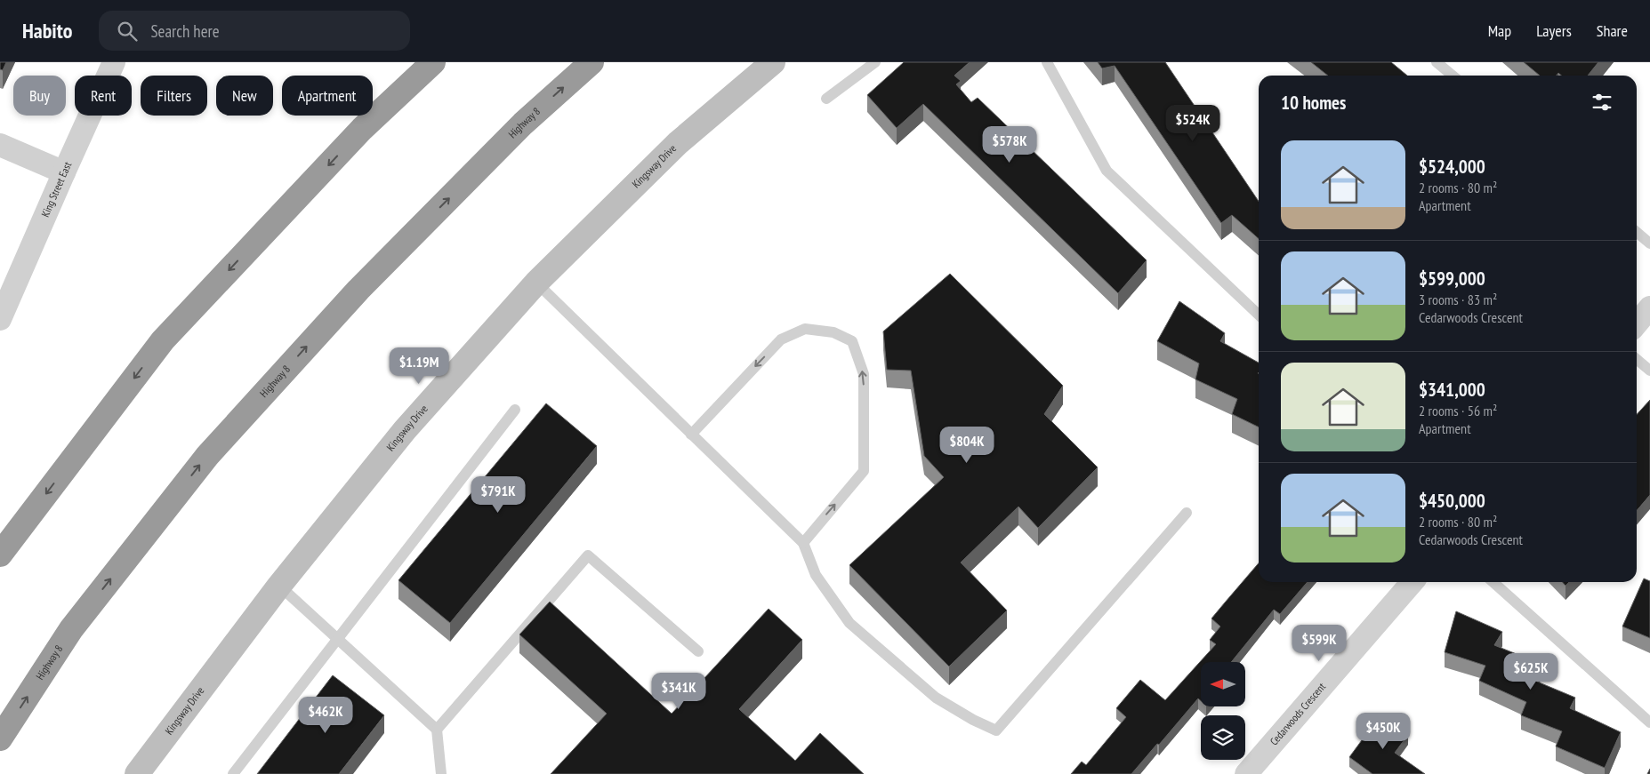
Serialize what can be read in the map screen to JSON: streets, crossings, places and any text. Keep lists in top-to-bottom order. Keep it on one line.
{"streets":{"highway":["Highway 8"],"street":["Kingsway Drive","King Street East","Cedarwoods Crescent"]},"north":"left","page":{"header":"Habito","search":"Search here","nav":["Map","Layers","Share"],"chip":["Buy","Rent","Filters","New","Apartment"],"heading":"10 homes","price":["$524K","$578K","$1.19M","$804K","$791K","$599K","$625K","$341K","$462K","$450K"],"list":[{"name":"$524,000","note":"2 rooms · 80 m² · Apartment"},{"name":"$599,000","note":"3 rooms · 83 m² · Cedarwoods Crescent"},{"name":"$341,000","note":"2 rooms · 56 m² · Apartment"},{"name":"$450,000","note":"2 rooms · 80 m² · Cedarwoods Crescent"}]}}
